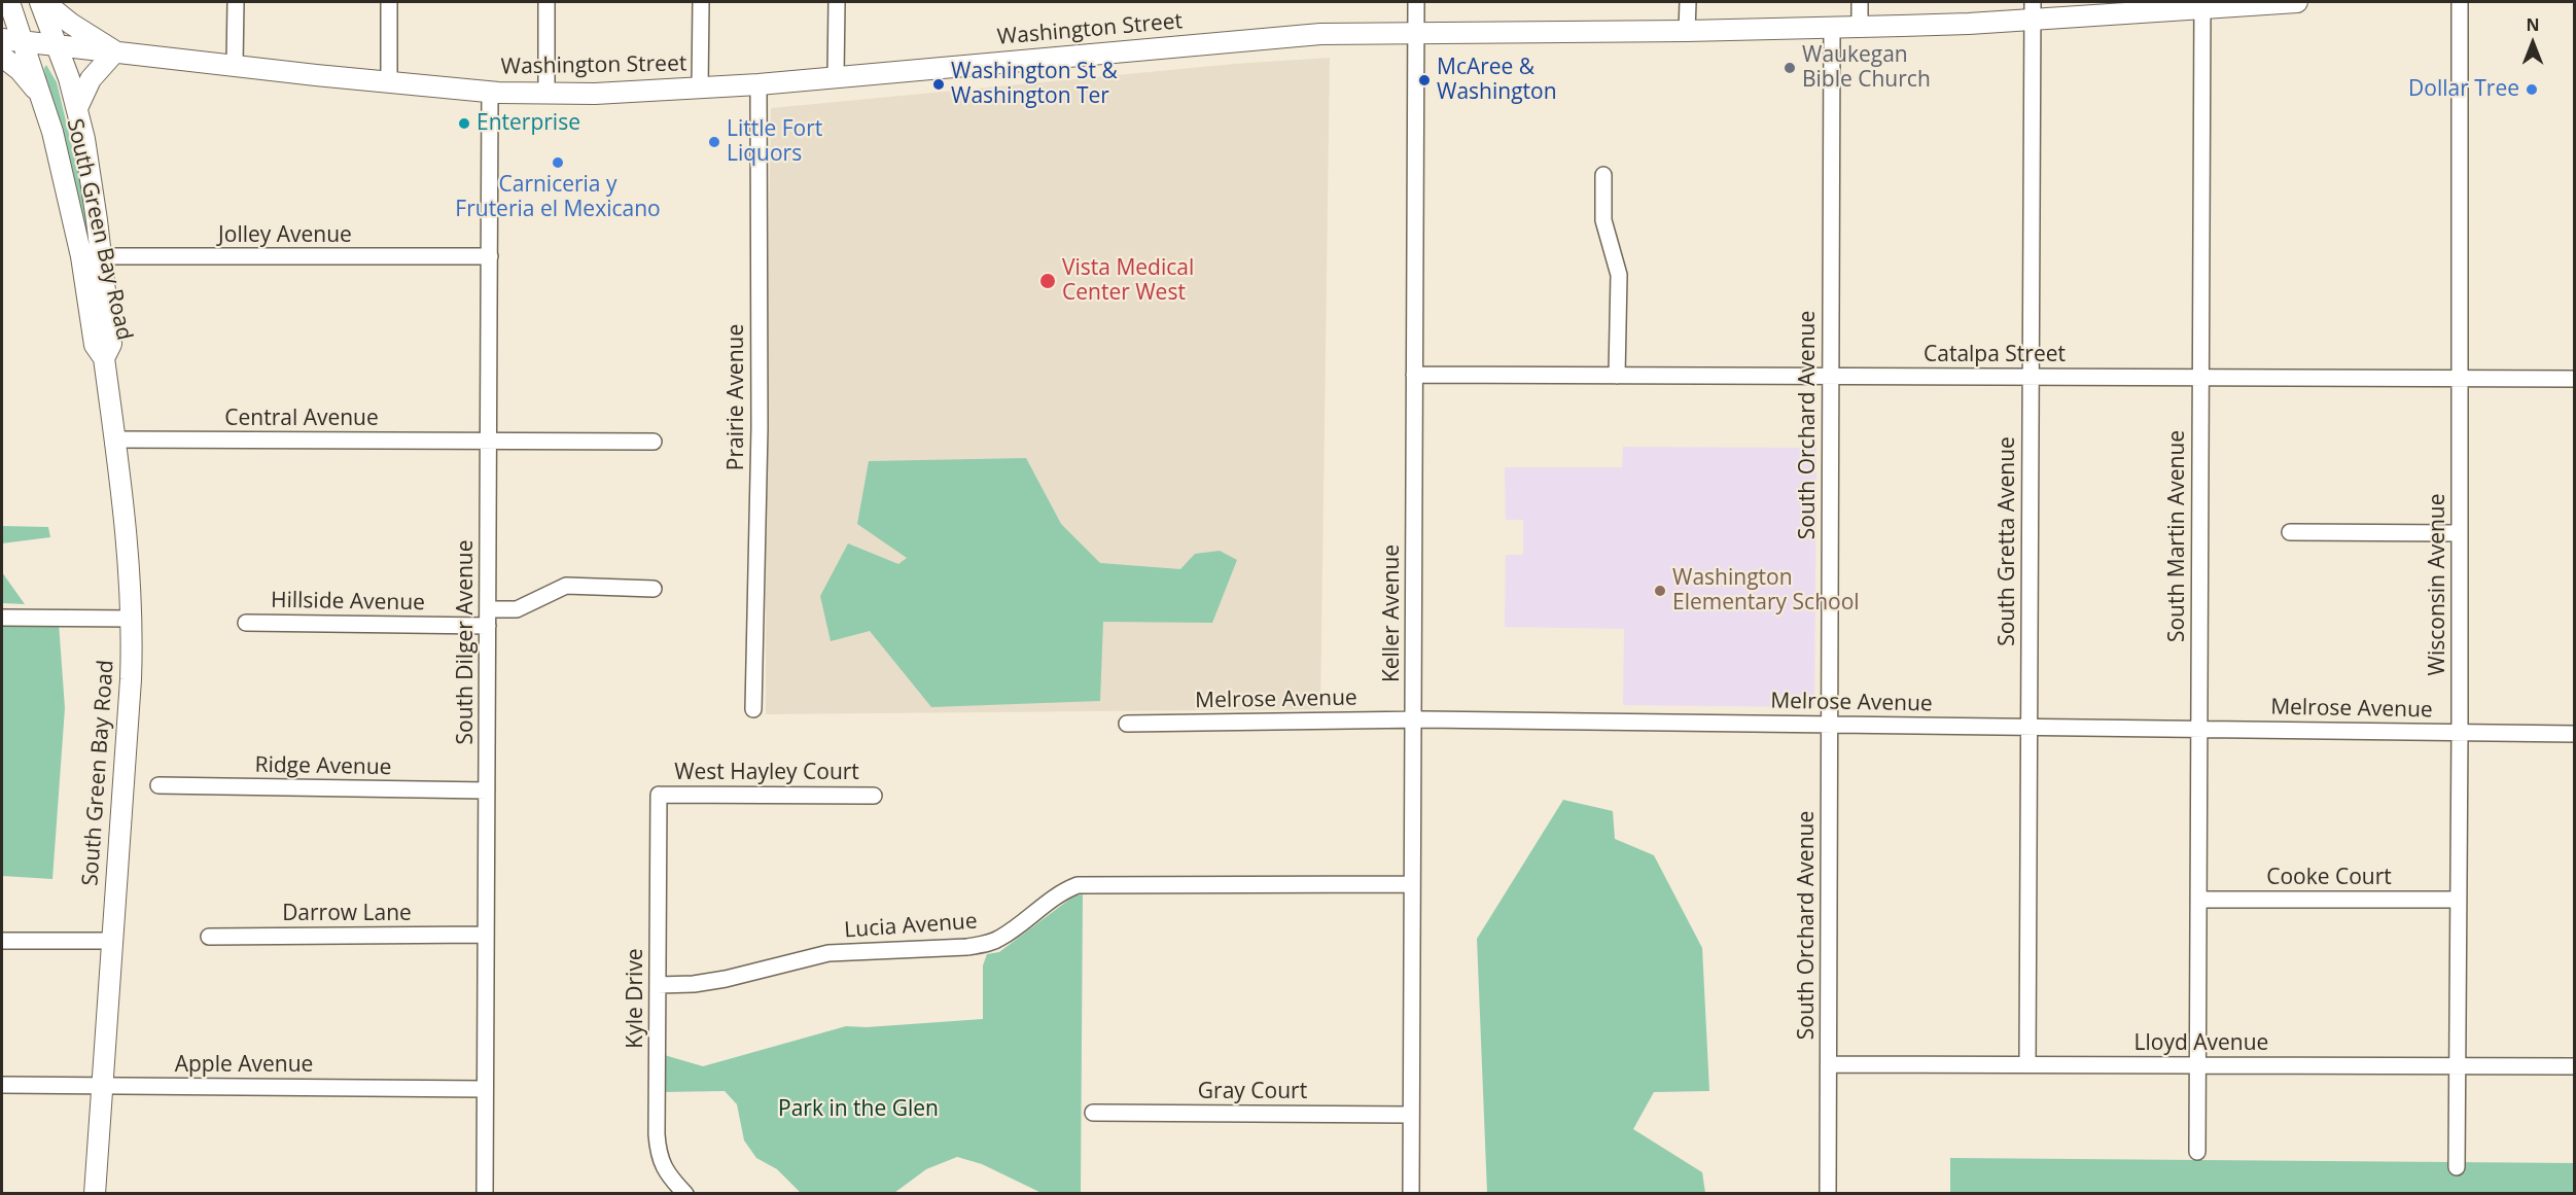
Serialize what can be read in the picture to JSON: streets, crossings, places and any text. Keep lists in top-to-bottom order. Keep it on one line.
{"streets":{"main road":["Washington Street","South Green Bay Road"],"street":["Jolley Avenue","Catalpa Street","Prairie Avenue","Central Avenue","South Orchard Avenue","South Martin Avenue","South Gretta Avenue","Wisconsin Avenue","Hillside Avenue","Keller Avenue","South Dilger Avenue","Melrose Avenue","Ridge Avenue","West Hayley Court","Cooke Court","Darrow Lane","Lucia Avenue","Kyle Drive","Lloyd Avenue","Apple Avenue","Gray Court"]},"crossings":[["Washington Street","South Green Bay Road"],["Washington Street","Prairie Avenue"],["Washington Street","South Orchard Avenue"],["Washington Street","South Martin Avenue"],["Washington Street","South Gretta Avenue"],["Washington Street","Keller Avenue"],["Washington Street","South Dilger Avenue"],["South Green Bay Road","Jolley Avenue"],["South Green Bay Road","Central Avenue"],["South Green Bay Road","Apple Avenue"],["Jolley Avenue","South Dilger Avenue"],["Catalpa Street","South Orchard Avenue"],["Catalpa Street","South Martin Avenue"],["Catalpa Street","South Gretta Avenue"],["Catalpa Street","Wisconsin Avenue"],["Catalpa Street","Keller Avenue"],["Central Avenue","South Dilger Avenue"],["South Orchard Avenue","Melrose Avenue"],["South Orchard Avenue","Lloyd Avenue"],["South Martin Avenue","Melrose Avenue"],["South Martin Avenue","Cooke Court"],["South Martin Avenue","Lloyd Avenue"],["South Gretta Avenue","Melrose Avenue"],["South Gretta Avenue","Lloyd Avenue"],["Wisconsin Avenue","Melrose Avenue"],["Wisconsin Avenue","Cooke Court"],["Wisconsin Avenue","Lloyd Avenue"],["Hillside Avenue","South Dilger Avenue"],["Keller Avenue","Melrose Avenue"],["Keller Avenue","Lucia Avenue"],["Keller Avenue","Gray Court"],["South Dilger Avenue","Ridge Avenue"],["South Dilger Avenue","Darrow Lane"],["South Dilger Avenue","Apple Avenue"],["West Hayley Court","Kyle Drive"],["Lucia Avenue","Kyle Drive"]],"parks":["Park in the Glen"],"places":["Waukegan Bible Church","McAree & Washington","Washington St & Washington Ter","Dollar Tree","Enterprise","Little Fort Liquors","Carniceria y Fruteria el Mexicano","Vista Medical Center West","Washington Elementary School"],"north":"top"}
